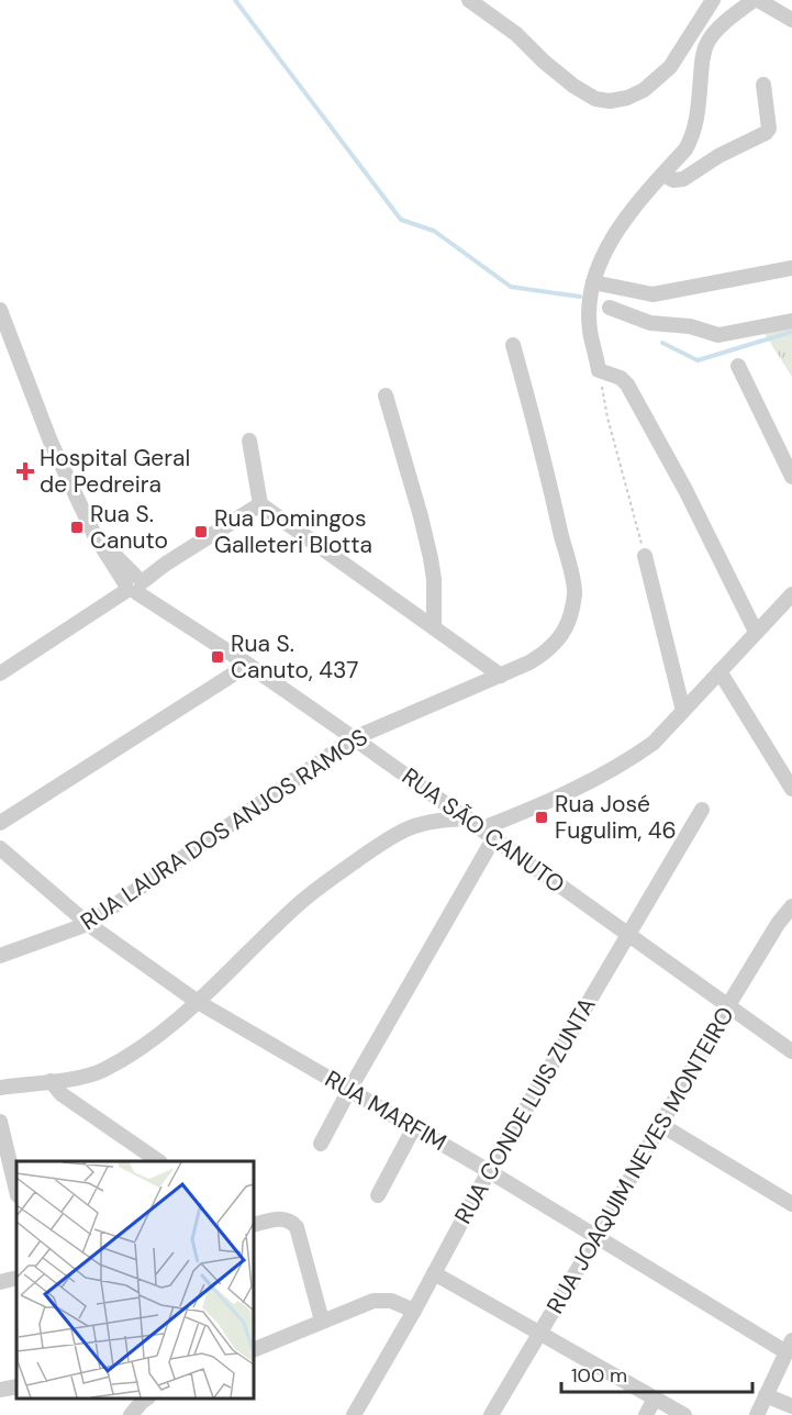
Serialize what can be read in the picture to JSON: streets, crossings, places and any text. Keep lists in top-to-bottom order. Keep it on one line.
{"streets":{"street":["RUA LAURA DOS ANJOS RAMOS","RUA SÃO CANUTO","RUA MARFIM","RUA CONDE LUIS ZUNTA","RUA JOAQUIM NEVES MONTEIRO"]},"crossings":[["RUA LAURA DOS ANJOS RAMOS","RUA SÃO CANUTO"],["RUA LAURA DOS ANJOS RAMOS","RUA MARFIM"],["RUA SÃO CANUTO","RUA CONDE LUIS ZUNTA"],["RUA SÃO CANUTO","RUA JOAQUIM NEVES MONTEIRO"],["RUA MARFIM","RUA CONDE LUIS ZUNTA"],["RUA MARFIM","RUA JOAQUIM NEVES MONTEIRO"]],"places":{"health":["Hospital Geral de Pedreira"],"transit":["Rua S. Canuto","Rua Domingos Galleteri Blotta","Rua S. Canuto, 437","Rua José Fugulim, 46"]},"scale_bar":"100 m"}
